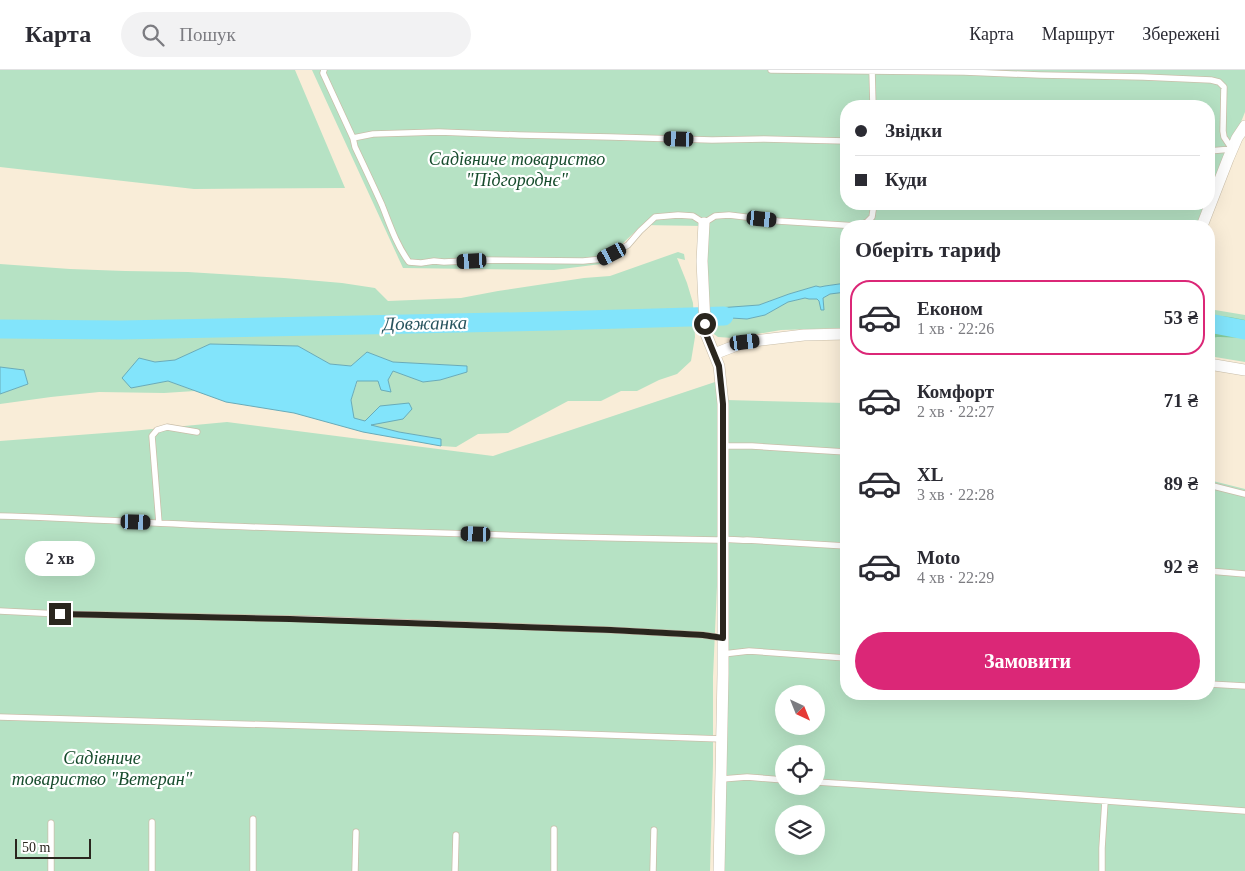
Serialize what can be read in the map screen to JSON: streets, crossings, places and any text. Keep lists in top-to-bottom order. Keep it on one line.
{"water":["Довжанка"],"parks":["Садівниче товариство \"Підгороднє\"","Садівниче товариство \"Ветеран\""],"scale_bar":"50 m","north":"bottom right","page":{"header":"Карта","search":"Пошук","nav":["Карта","Маршрут","Збережені"],"banner":["Звідки","Куди"],"heading":"Оберіть тариф","list":[{"name":"Економ","note":"1 хв · 22:26","value":"53 ₴"},{"name":"Комфорт","note":"2 хв · 22:27","value":"71 ₴"},{"name":"XL","note":"3 хв · 22:28","value":"89 ₴"},{"name":"Moto","note":"4 хв · 22:29","value":"92 ₴"}],"bubble":"2 хв","buttons":"Замовити","scale":"50 m"}}
